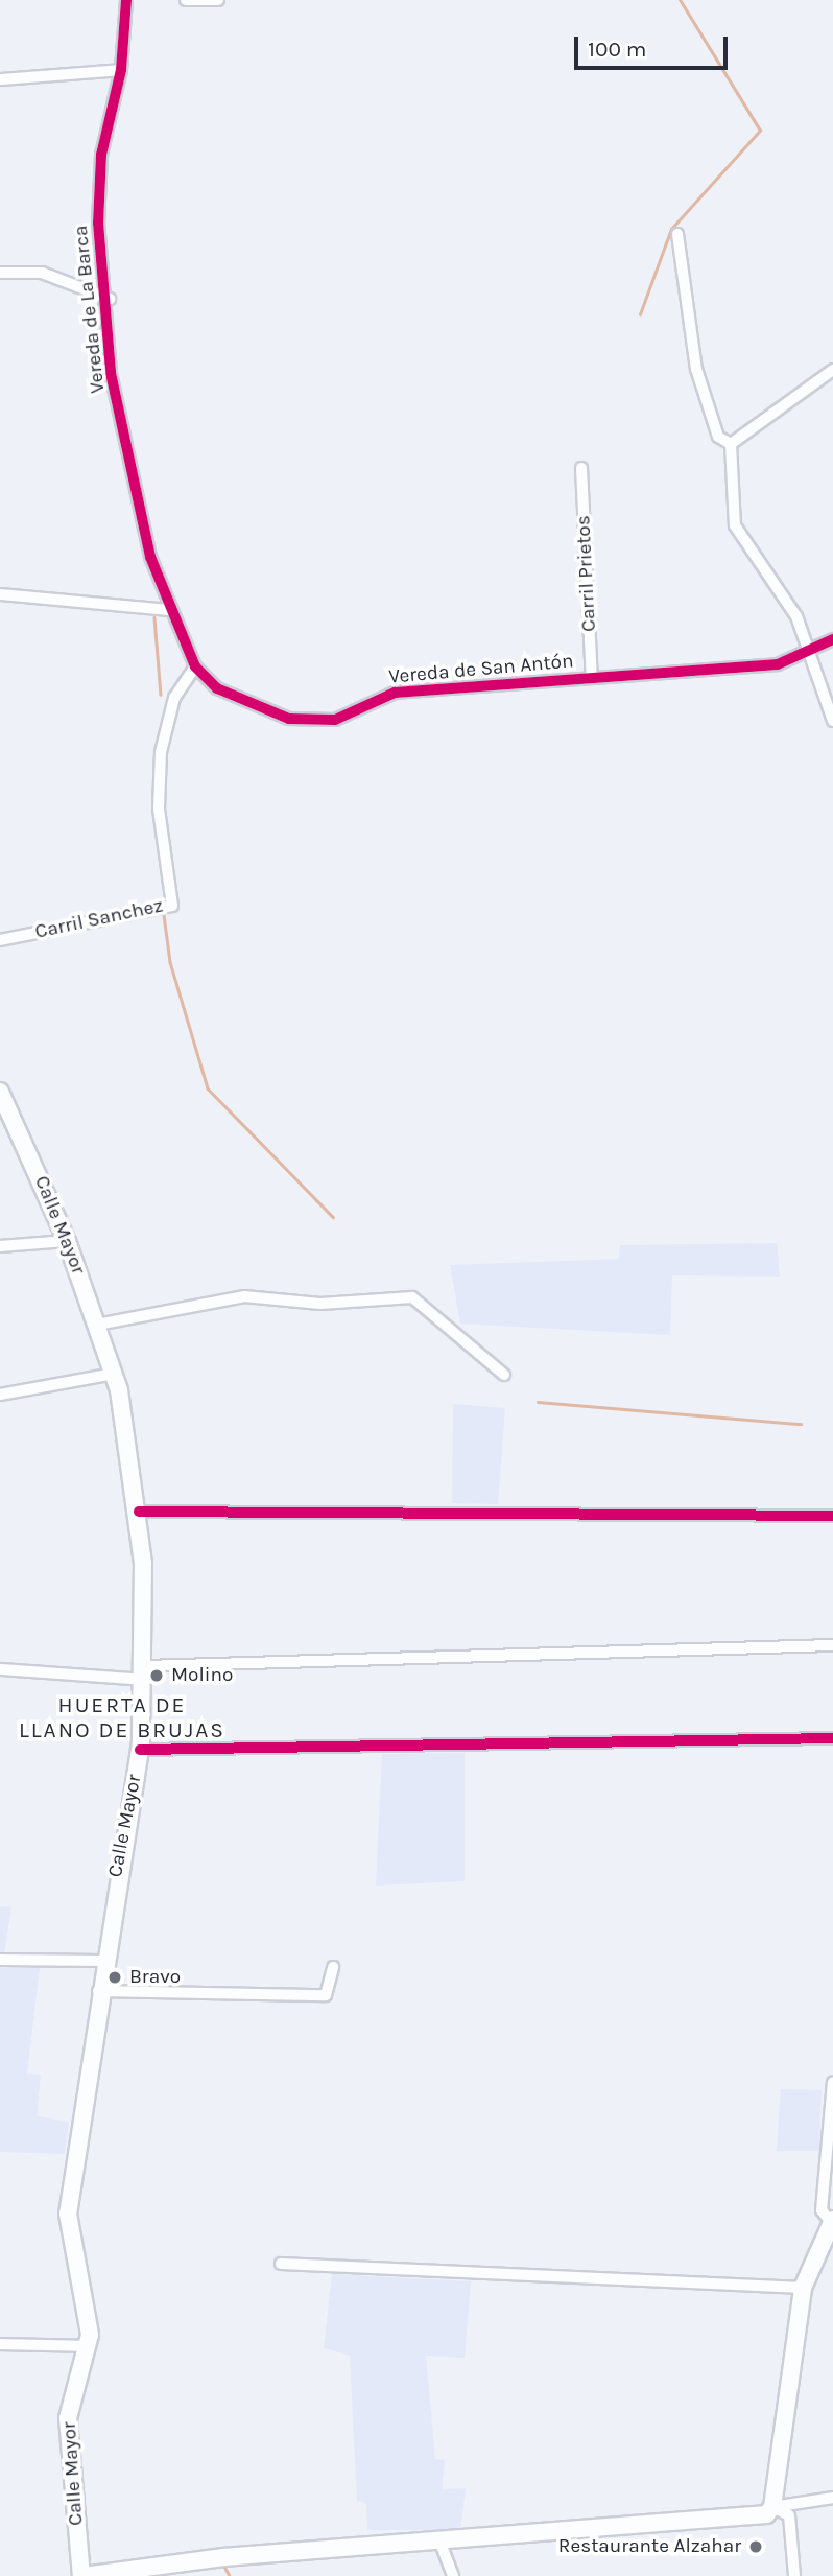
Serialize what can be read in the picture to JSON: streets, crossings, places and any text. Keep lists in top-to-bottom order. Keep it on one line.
{"streets":{"main road":["Calle Mayor"],"street":["Vereda de La Barca","Carril Prietos","Vereda de San Antón","Carril Sanchez"]},"crossings":[["Vereda de La Barca","Vereda de San Antón"],["Carril Prietos","Vereda de San Antón"],["Vereda de San Antón","Carril Sanchez"]],"districts":["HUERTA DE LLANO DE BRUJAS"],"places":["Molino","Bravo","Restaurante Alzahar"],"scale_bar":"100 m"}
